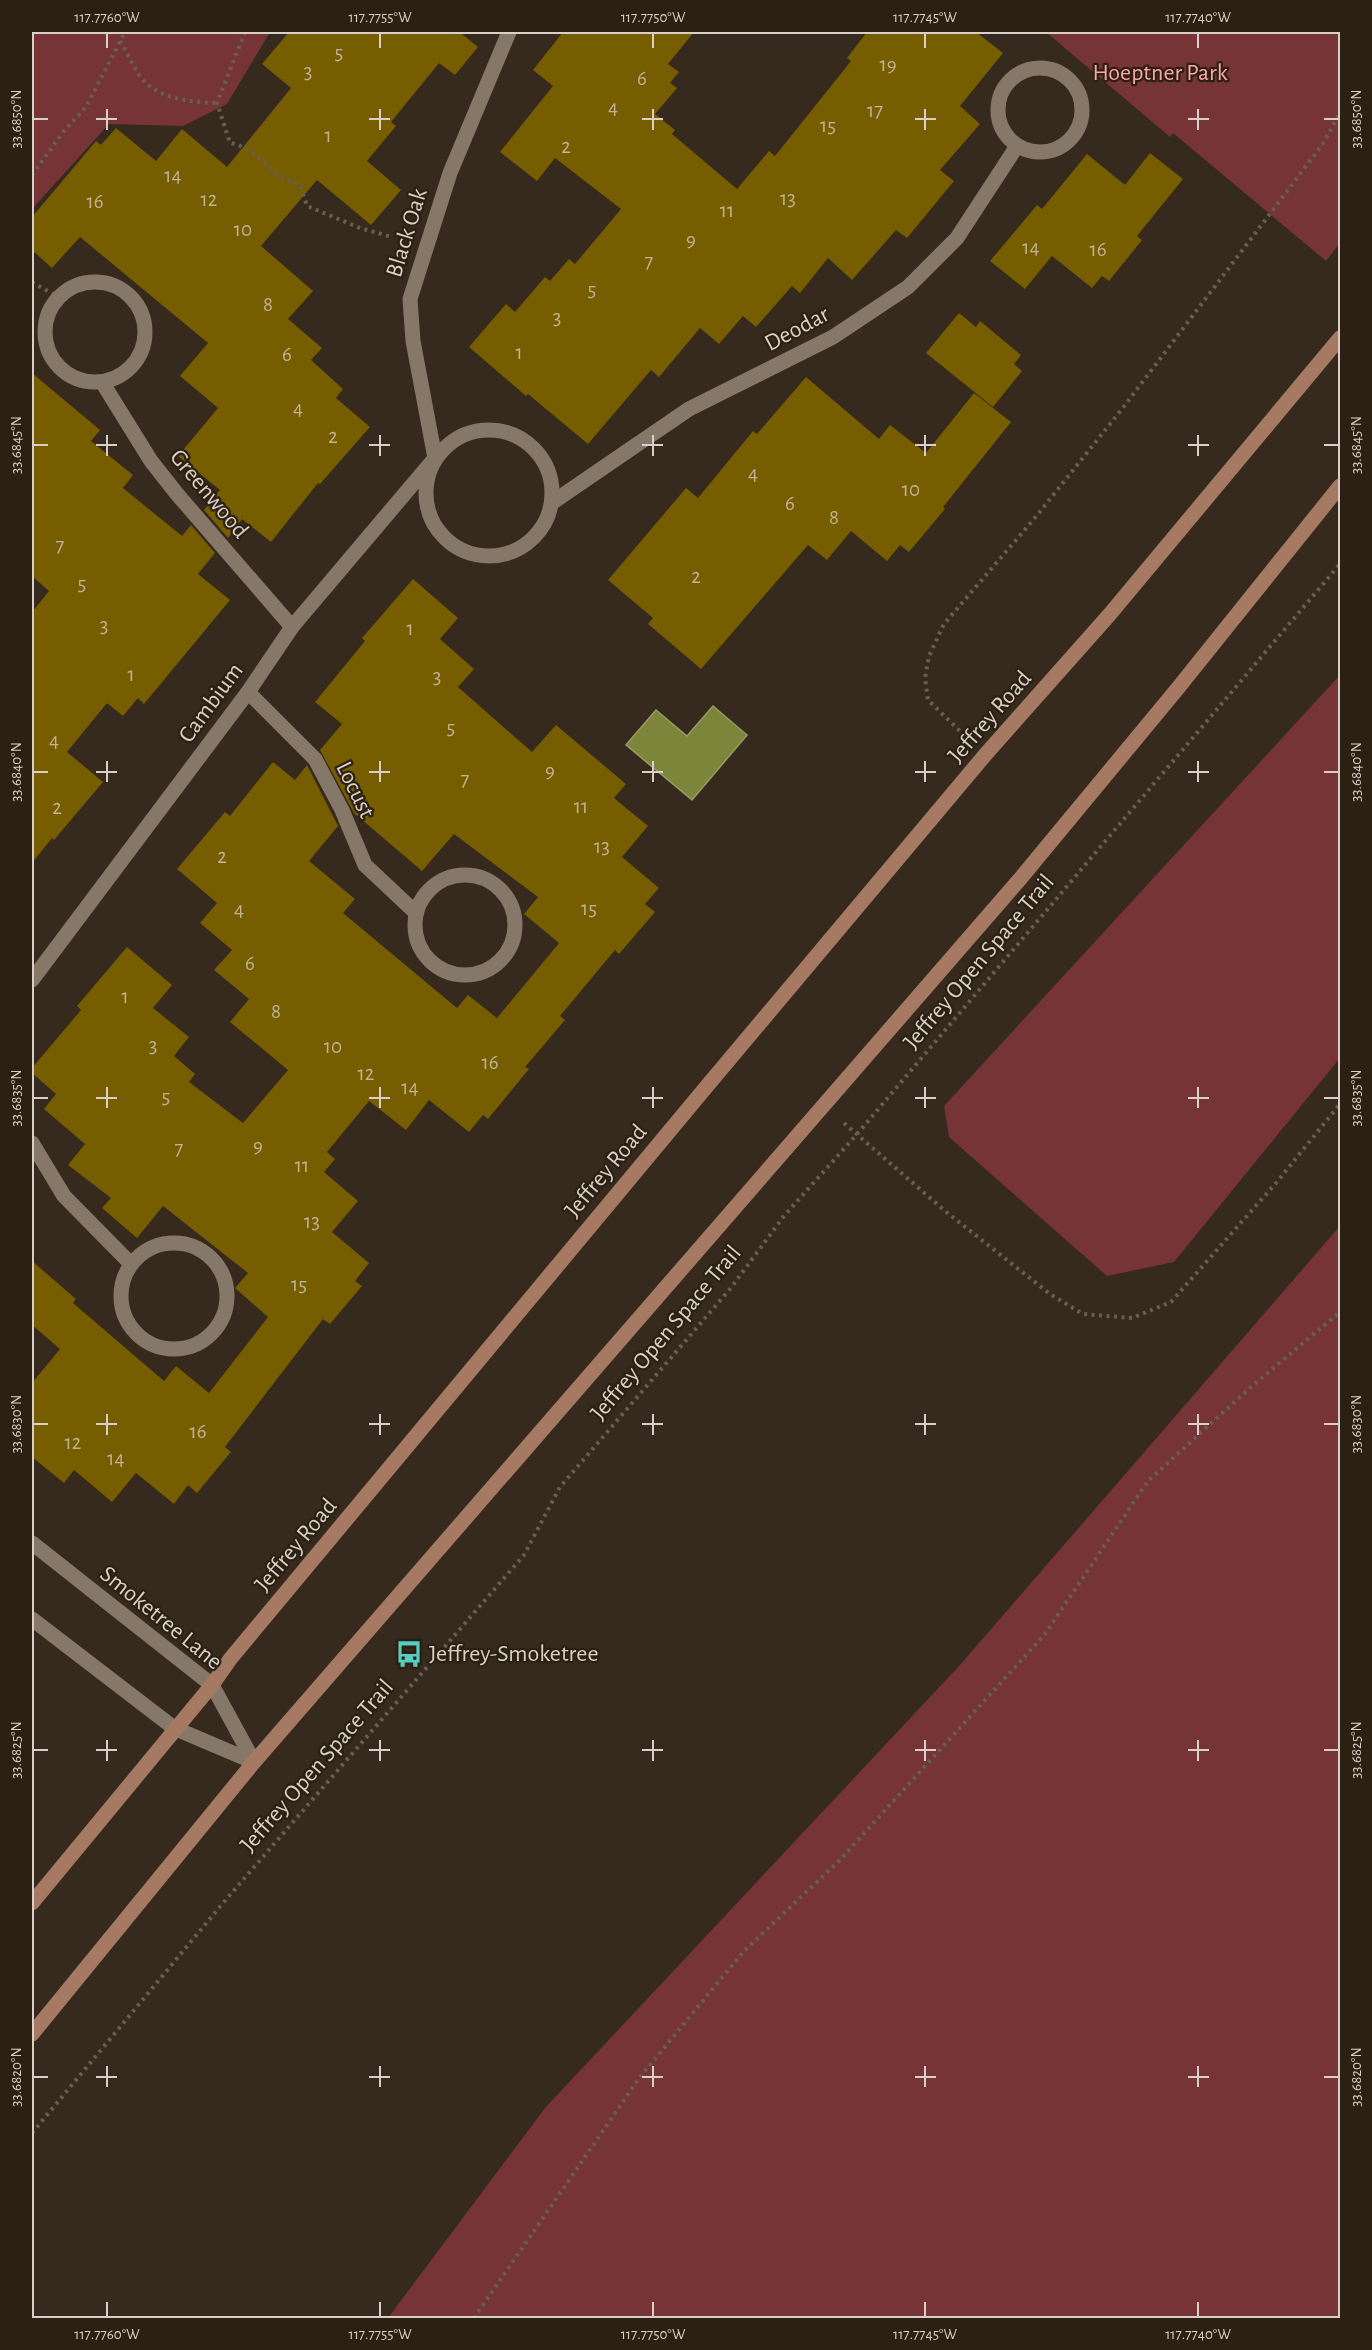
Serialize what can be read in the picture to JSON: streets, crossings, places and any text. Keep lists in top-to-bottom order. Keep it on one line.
{"streets":{"main road":["Jeffrey Road"],"street":["Black Oak","Deodar","Greenwood","Cambium","Locust","Smoketree Lane"],"path":["Jeffrey Open Space Trail"]},"crossings":[["Black Oak","Deodar"],["Black Oak","Cambium"],["Deodar","Cambium"],["Greenwood","Cambium"],["Cambium","Locust"],["Jeffrey Road","Smoketree Lane"]],"parks":["Hoeptner Park"],"places":{"bus stop":["Jeffrey-Smoketree"]},"house_numbers":["5","19","3","6","4","17","15","1","2","14","13","12","16","11","10","9","14","16","7","5","8","3","1","6","4","2","4","10","6","8","7","2","5","3","1","1","3","5","4","9","7","11","2","13","2","15","4","6","1","8","3","10","16","12","14","5","9","7","11","13","15","16","12","14"],"coordinates":["117.7760°W","117.7755°W","117.7750°W","117.7745°W","117.7740°W","33.6850°N","33.6845°N","33.6840°N","33.6835°N","33.6830°N","33.6825°N","33.6820°N"]}
